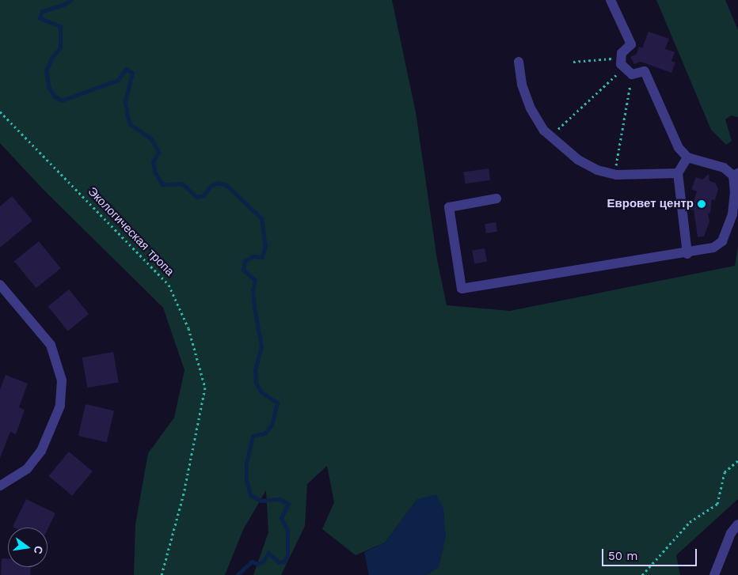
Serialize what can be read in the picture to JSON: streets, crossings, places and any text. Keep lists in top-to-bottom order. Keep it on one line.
{"streets":{"path":["Экологическая тропа"]},"places":["Евровет центр"],"scale_bar":"50 m","north":"right"}
